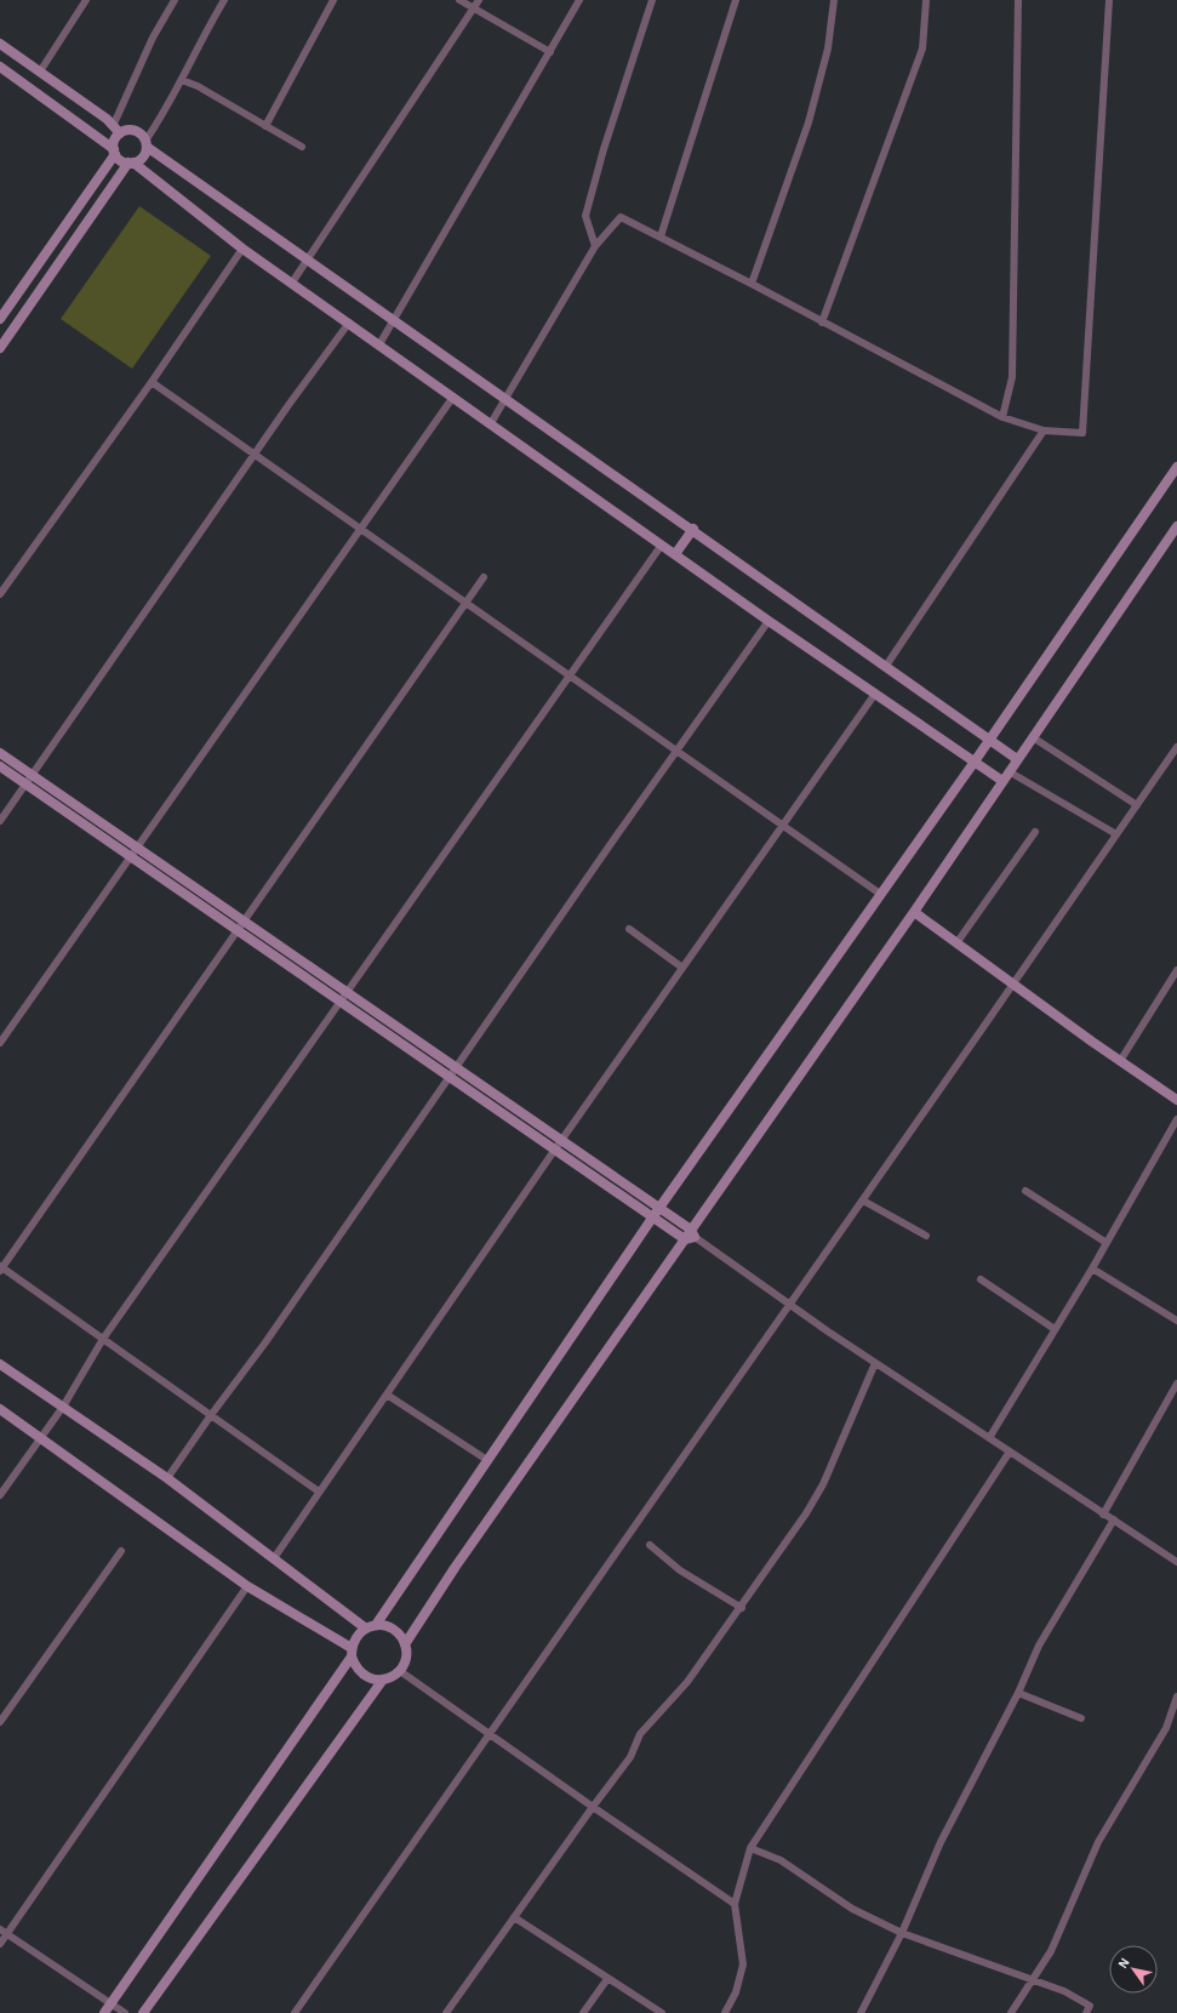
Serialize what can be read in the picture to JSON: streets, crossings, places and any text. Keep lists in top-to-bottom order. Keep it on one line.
{"north":"top left"}
